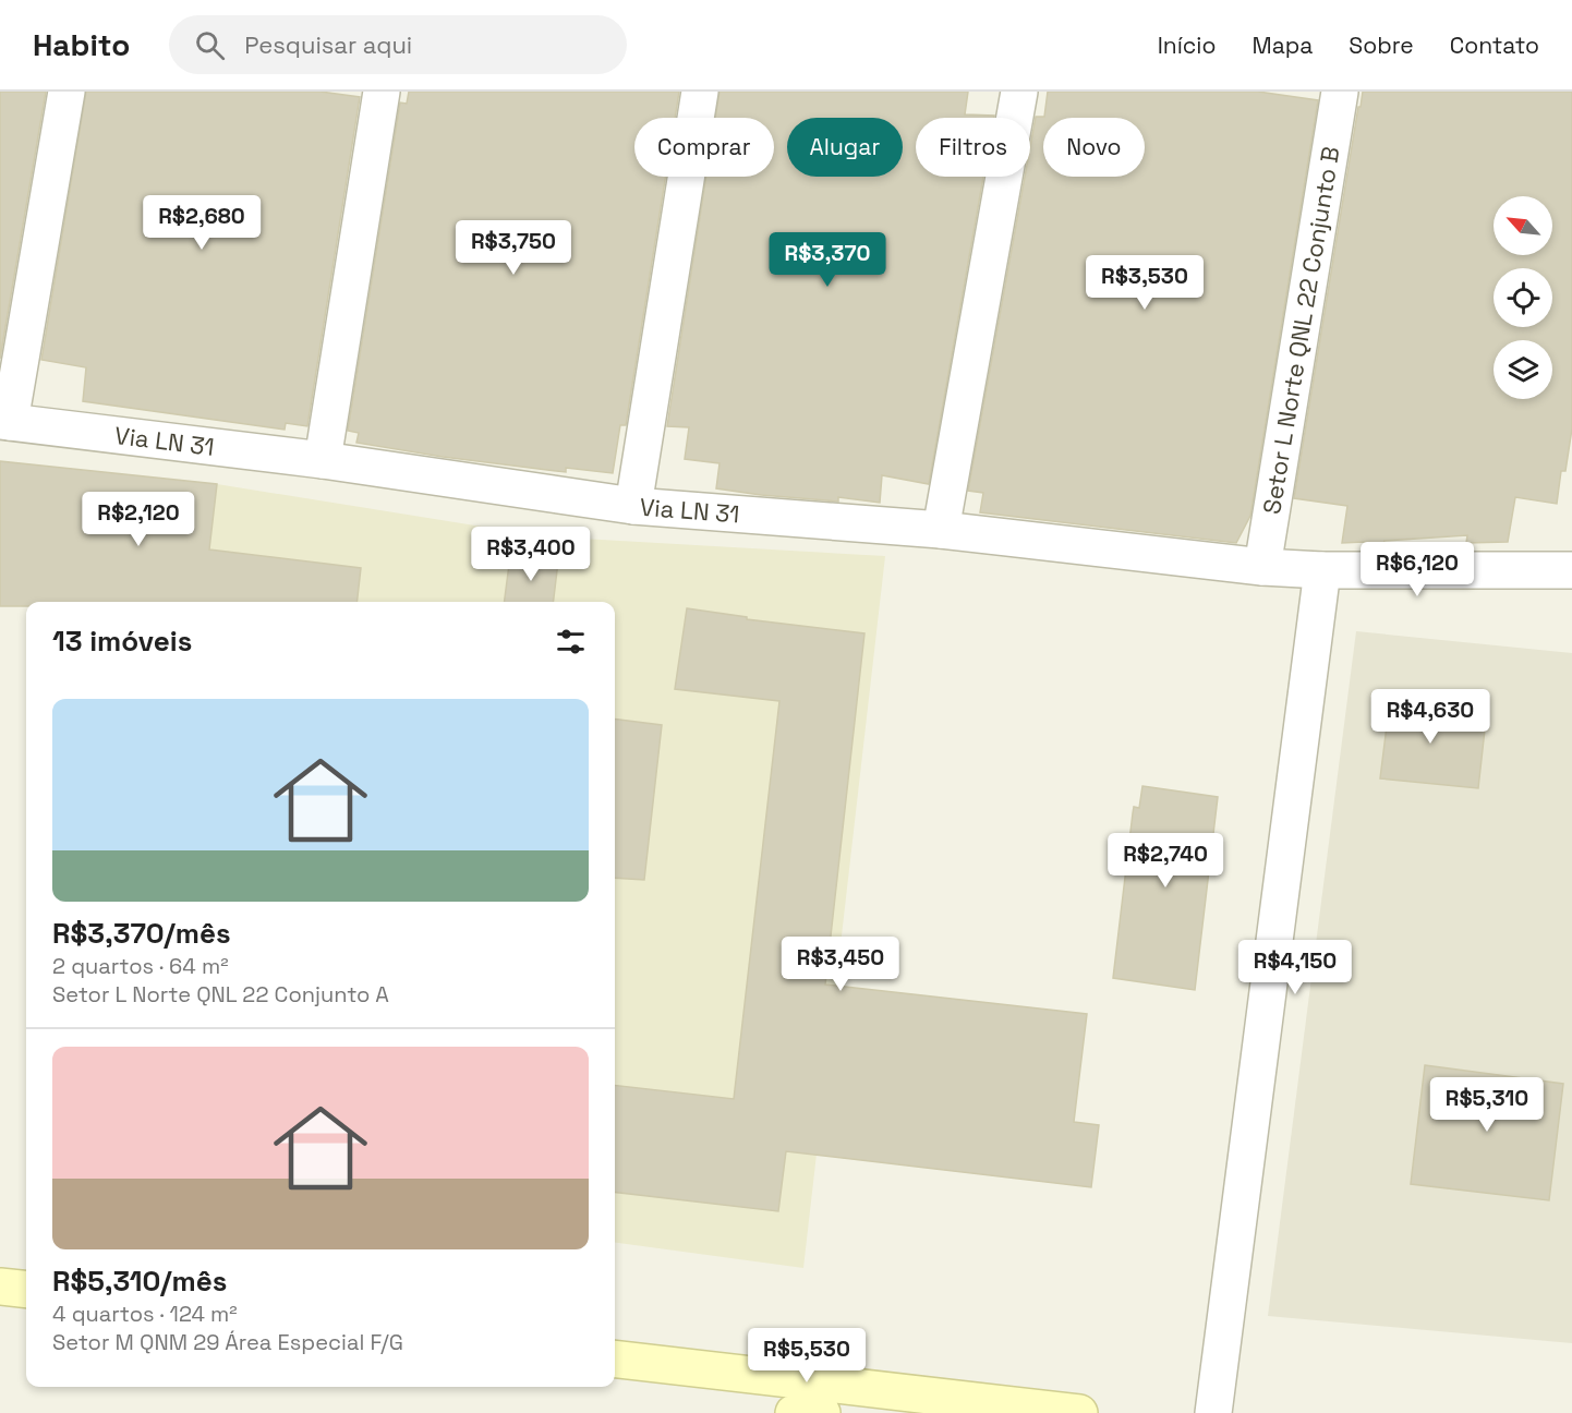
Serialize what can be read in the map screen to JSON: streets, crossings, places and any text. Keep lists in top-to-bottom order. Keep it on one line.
{"streets":{"street":["Setor L Norte QNL 22 Conjunto B","Via LN 31"]},"crossings":[["Setor L Norte QNL 22 Conjunto B","Via LN 31"]],"north":"top left","page":{"header":"Habito","search":"Pesquisar aqui","nav":["Início","Mapa","Sobre","Contato"],"chip":["Comprar","Alugar","Filtros","Novo"],"price":["R$2,680","R$3,750","R$3,370","R$3,530","R$2,120","R$3,400","R$6,120","R$4,630","R$2,740","R$3,450","R$4,150","R$5,310","R$5,530"],"heading":"13 imóveis","list":[{"name":"R$3,370/mês","note":"2 quartos · 64 m² · Setor L Norte QNL 22 Conjunto A"},{"name":"R$5,310/mês","note":"4 quartos · 124 m² · Setor M QNM 29 Área Especial F/G"}]}}
